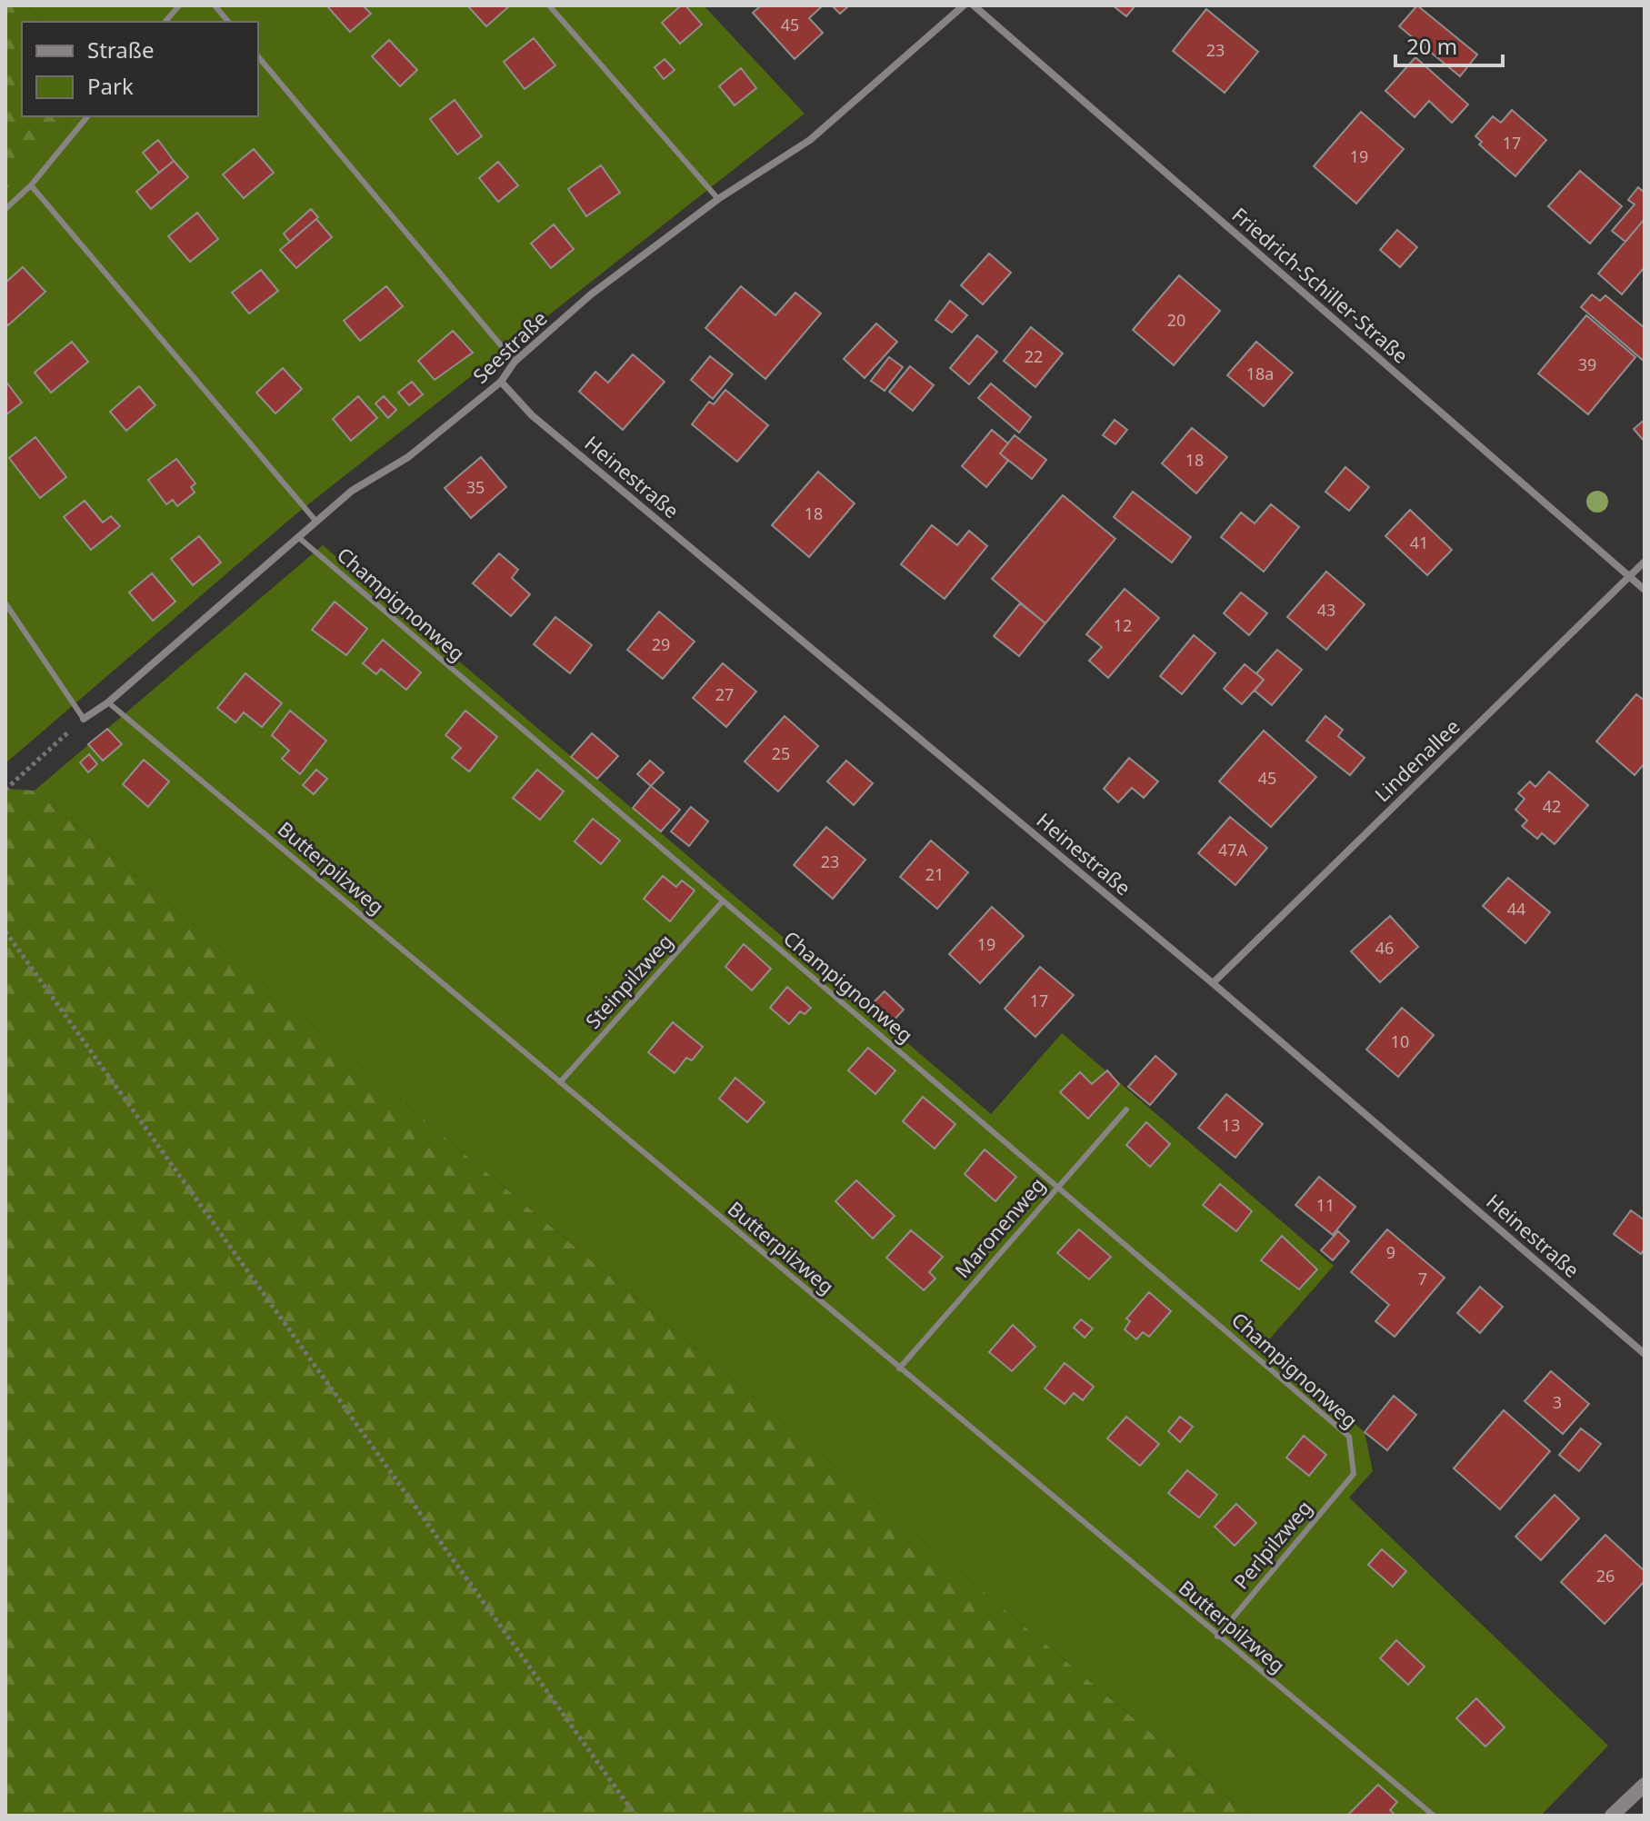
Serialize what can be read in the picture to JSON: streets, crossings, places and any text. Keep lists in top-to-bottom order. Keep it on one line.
{"streets":{"street":["Friedrich-Schiller-Straße","Seestraße","Heinestraße","Lindenallee"],"lane":["Champignonweg","Butterpilzweg","Steinpilzweg","Maronenweg","Perlpilzweg"]},"crossings":[["Friedrich-Schiller-Straße","Lindenallee"],["Seestraße","Heinestraße"],["Seestraße","Champignonweg"],["Seestraße","Butterpilzweg"],["Heinestraße","Lindenallee"],["Champignonweg","Steinpilzweg"],["Champignonweg","Maronenweg"],["Champignonweg","Perlpilzweg"],["Butterpilzweg","Steinpilzweg"],["Butterpilzweg","Maronenweg"],["Butterpilzweg","Perlpilzweg"]],"house_numbers":["45","23","17","19","20","22","39","18a","18","35","18","41","43","12","29","27","25","45","42","47A","23","21","44","19","46","17","10","13","11","9","7","3","26"],"legend":["Straße","Park"],"scale_bar":"20 m"}
